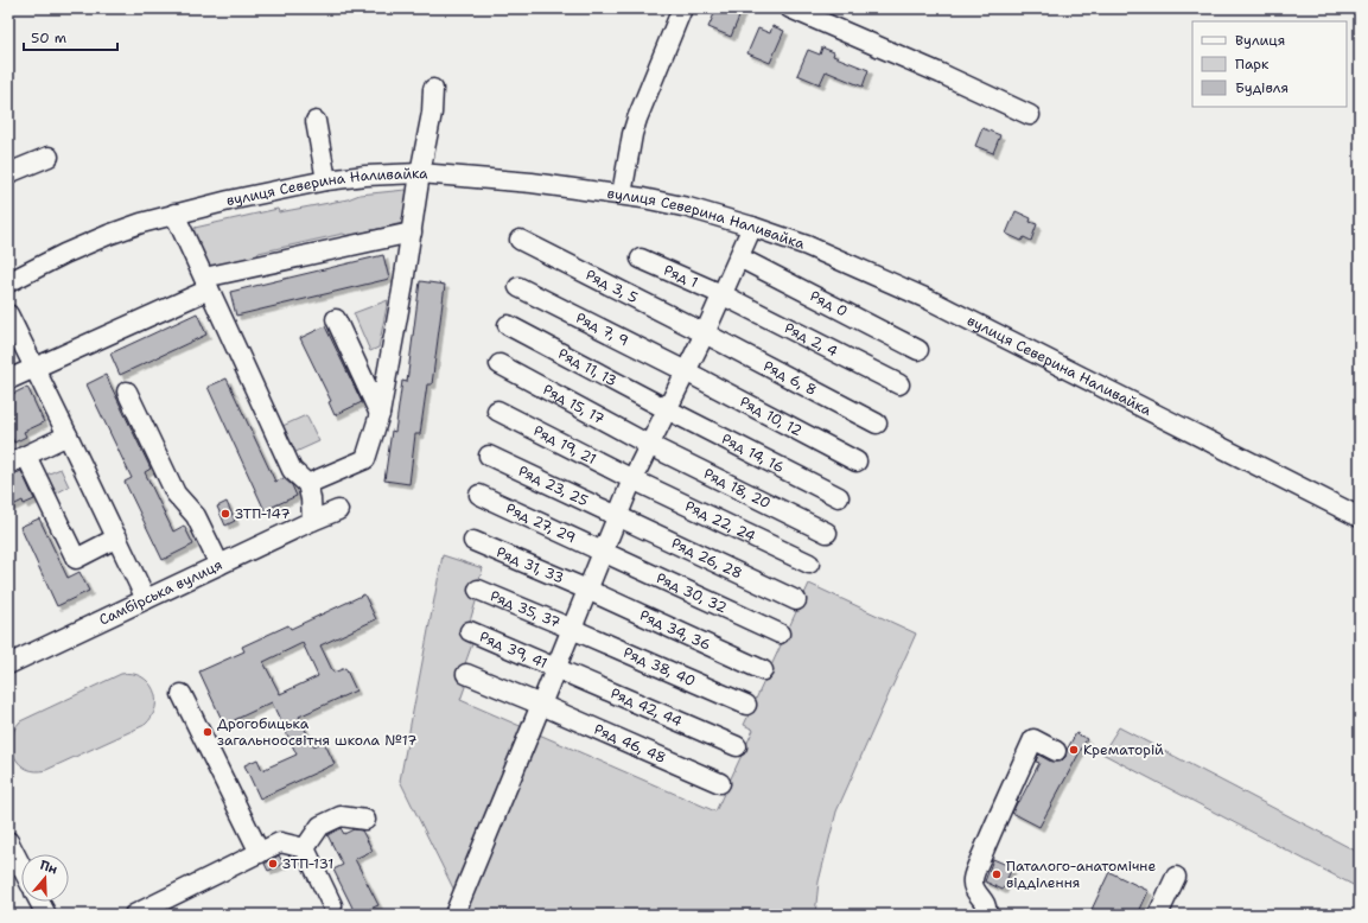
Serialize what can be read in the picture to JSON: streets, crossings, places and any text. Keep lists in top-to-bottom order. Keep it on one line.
{"streets":{"street":["вулиця Северина Наливайка","Ряд 1","Ряд 3, 5","Ряд 0","Ряд 7, 9","Ряд 2, 4","Ряд 11, 13","Ряд 6, 8","Ряд 15, 17","Ряд 10, 12","Ряд 19, 21","Ряд 14, 16","Ряд 23, 25","Ряд 18, 20","Ряд 22, 24","Ряд 27, 29","Ряд 26, 28","Ряд 31, 33","Самбірська вулиця","Ряд 30, 32","Ряд 35, 37","Ряд 34, 36","Ряд 39, 41","Ряд 38, 40","Ряд 42, 44","Ряд 46, 48"]},"crossings":[["Ряд 1","Ряд 2, 4"],["Ряд 3, 5","Ряд 6, 8"],["Ряд 7, 9","Ряд 10, 12"],["Ряд 11, 13","Ряд 14, 16"],["Ряд 15, 17","Ряд 18, 20"],["Ряд 19, 21","Ряд 22, 24"],["Ряд 23, 25","Ряд 26, 28"],["Ряд 27, 29","Ряд 30, 32"],["Ряд 31, 33","Ряд 34, 36"],["Ряд 35, 37","Ряд 38, 40"],["Ряд 39, 41","Ряд 42, 44"]],"places":["ЗТП-147","Дрогобицька загальноосвітня школа №17","Крематорій","ЗТП-131","Паталого-анатомічне відділення"],"legend":["Вулиця","Парк","Будівля"],"scale_bar":"50 m","north":"top"}
